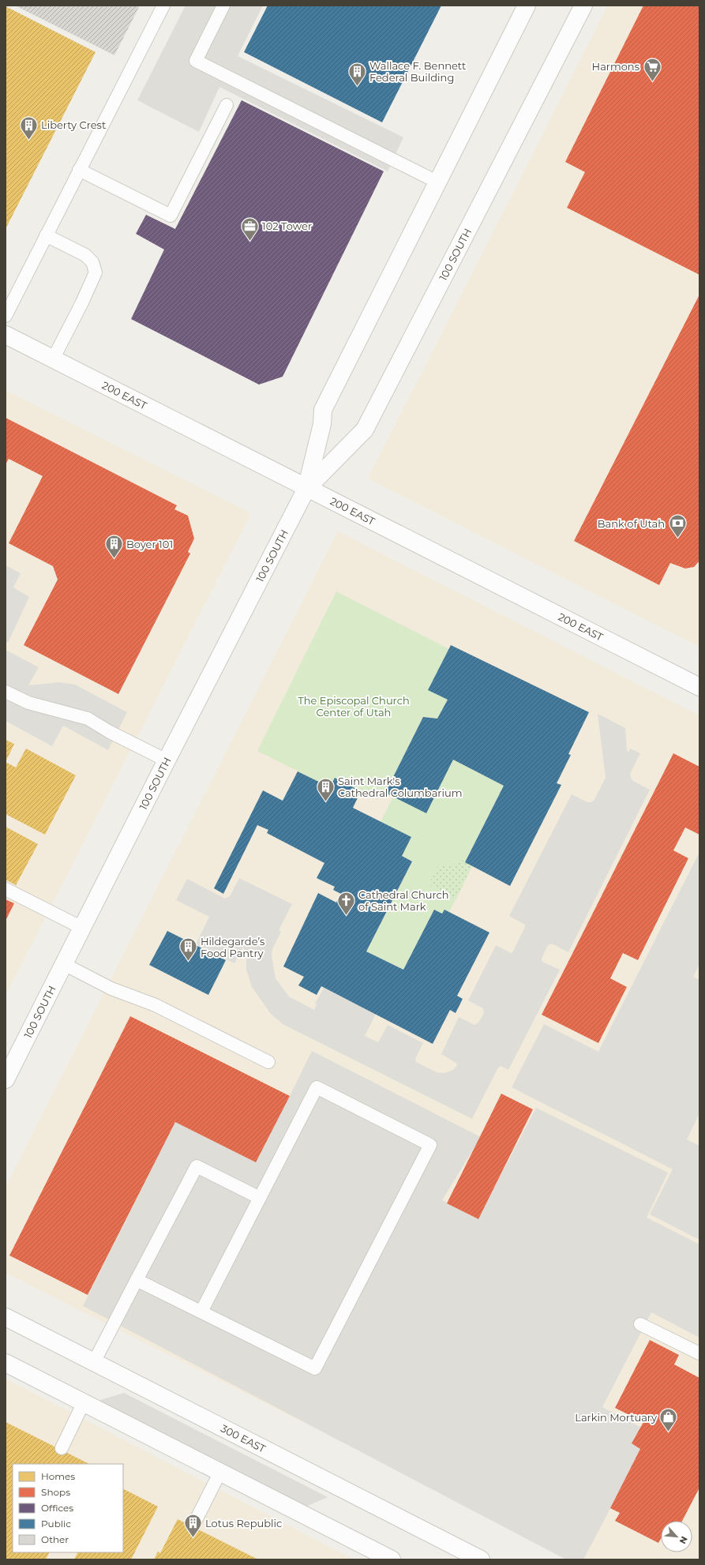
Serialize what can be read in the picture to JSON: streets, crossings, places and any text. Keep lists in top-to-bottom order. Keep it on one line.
{"streets":{"street":["100 SOUTH","200 EAST","300 EAST"]},"crossings":[["100 SOUTH","200 EAST"]],"parks":["The Episcopal Church Center of Utah"],"places":{"supermarket":["Harmons"],"building":["Wallace F. Bennett Federal Building","Liberty Crest","Boyer 101","Saint Mark's Cathedral Columbarium","Hildegarde’s Food Pantry","Lotus Republic"],"office":["102 Tower"],"bank":["Bank of Utah"],"church":["Cathedral Church of Saint Mark"],"shop":["Larkin Mortuary"]},"legend":["Homes","Shops","Offices","Public","Other"],"north":"bottom right"}
